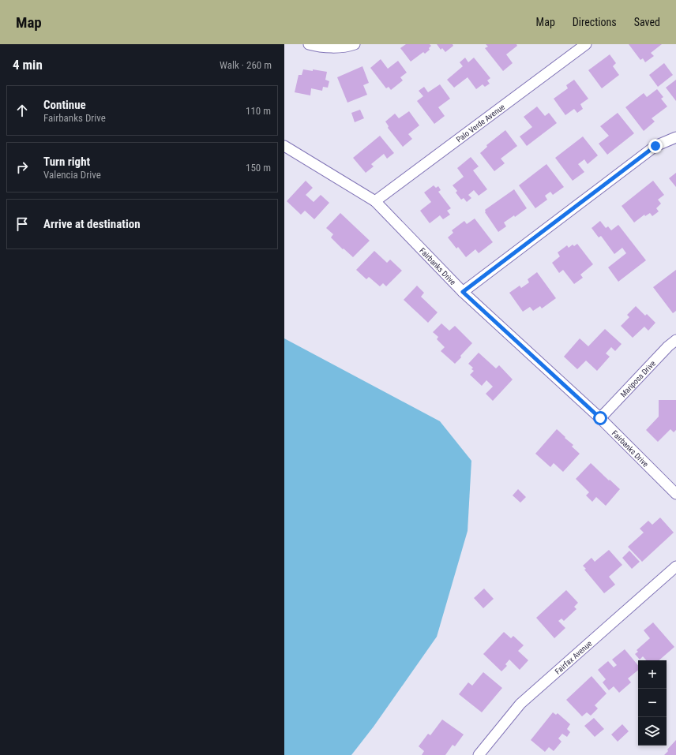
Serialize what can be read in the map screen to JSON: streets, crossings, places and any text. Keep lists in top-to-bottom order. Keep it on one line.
{"streets":{"street":["Palo Verde Avenue","Fairbanks Drive","Mariposa Drive","Fairfax Avenue"]},"crossings":[["Palo Verde Avenue","Fairbanks Drive"],["Fairbanks Drive","Mariposa Drive"]],"page":{"header":"Map","nav":["Map","Directions","Saved"],"heading":["4 min","Walk · 260 m"],"list":[["Continue","Fairbanks Drive","110 m"],["Turn right","Valencia Drive","150 m"],"Arrive at destination"],"map_buttons":["+","−"]}}
